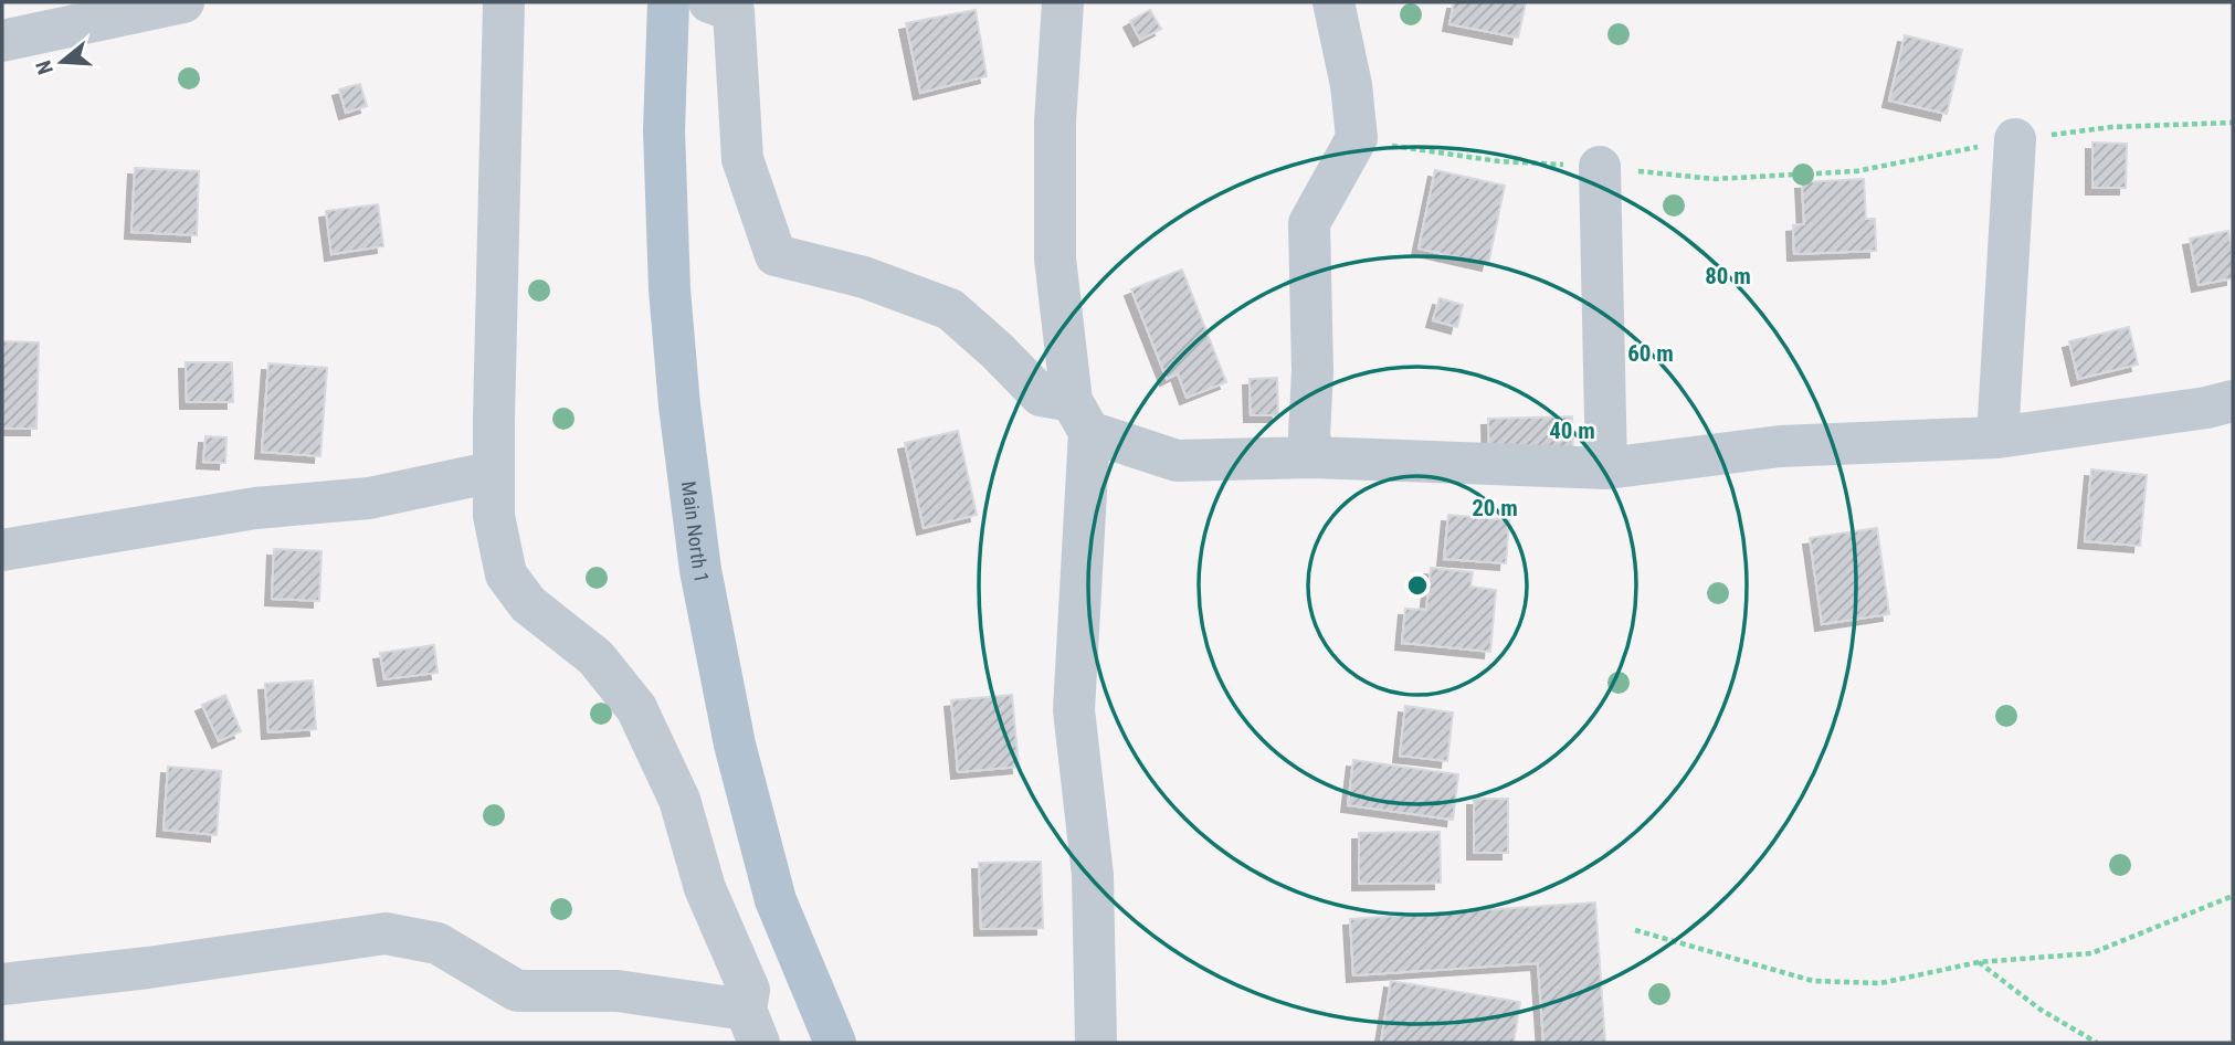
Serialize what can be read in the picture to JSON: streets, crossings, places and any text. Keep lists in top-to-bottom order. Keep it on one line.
{"streets":{"main road":["Main North 1"]},"north":"left","rings":["80 m","60 m","40 m","20 m"]}
